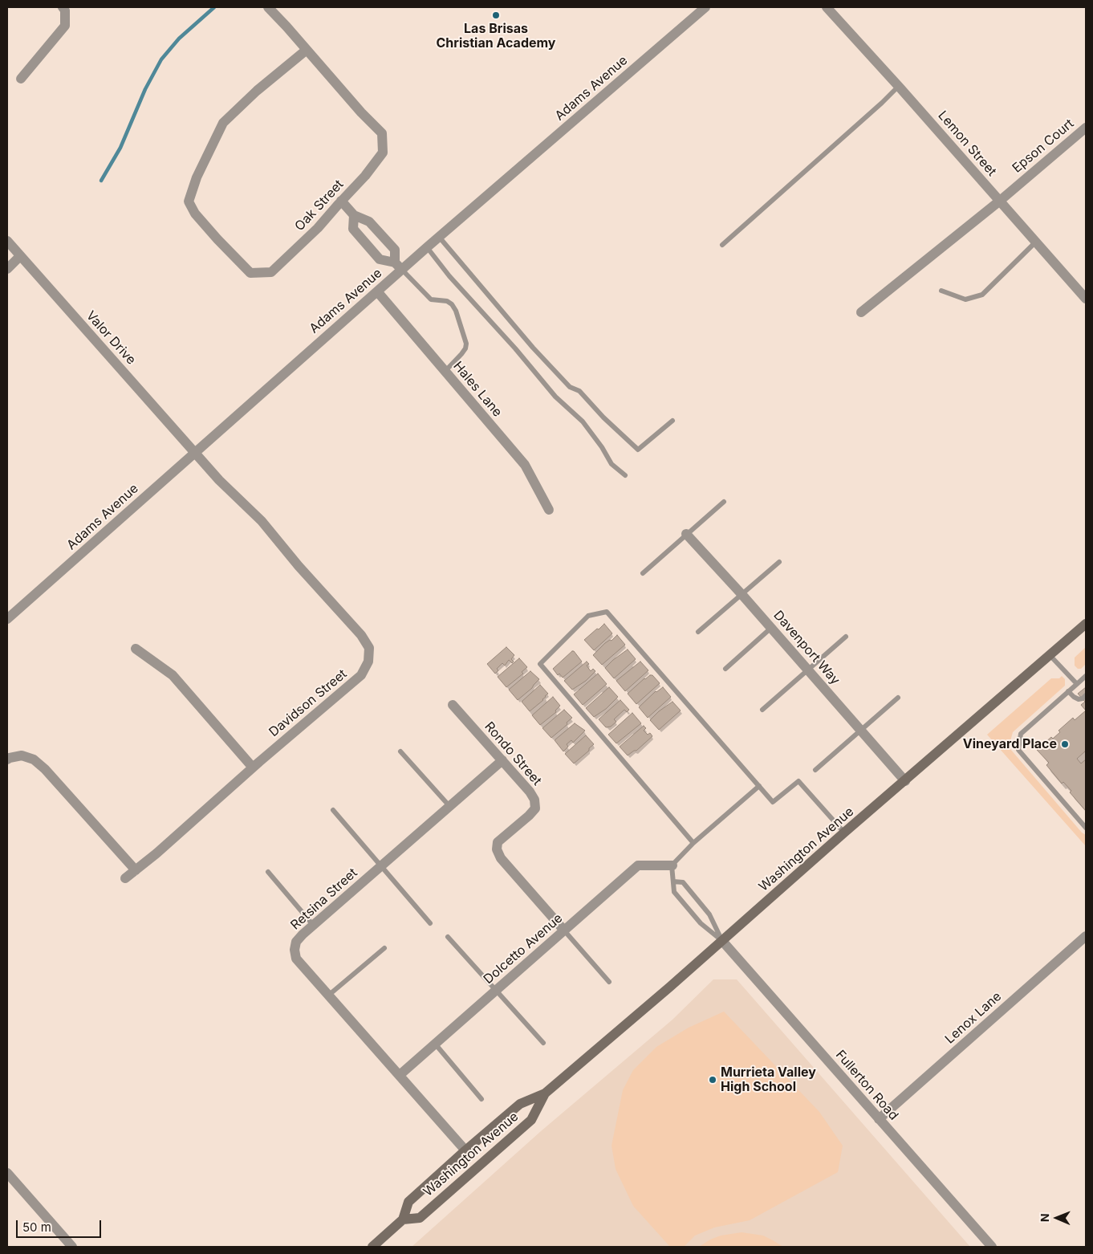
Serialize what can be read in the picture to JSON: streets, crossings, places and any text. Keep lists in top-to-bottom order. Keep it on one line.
{"streets":{"main road":["Washington Avenue"],"street":["Adams Avenue","Lemon Street","Epson Court","Oak Street","Valor Drive","Hales Lane","Davenport Way","Davidson Street","Rondo Street","Retsina Street","Dolcetto Avenue","Lenox Lane","Fullerton Road"]},"crossings":[["Adams Avenue","Valor Drive"],["Adams Avenue","Hales Lane"],["Adams Avenue","Davidson Street"],["Lemon Street","Epson Court"],["Valor Drive","Davidson Street"],["Davenport Way","Washington Avenue"],["Rondo Street","Retsina Street"],["Rondo Street","Dolcetto Avenue"],["Washington Avenue","Retsina Street"],["Washington Avenue","Fullerton Road"],["Retsina Street","Dolcetto Avenue"],["Lenox Lane","Fullerton Road"]],"places":["Las Brisas Christian Academy","Vineyard Place","Murrieta Valley High School"],"scale_bar":"50 m","north":"left"}
